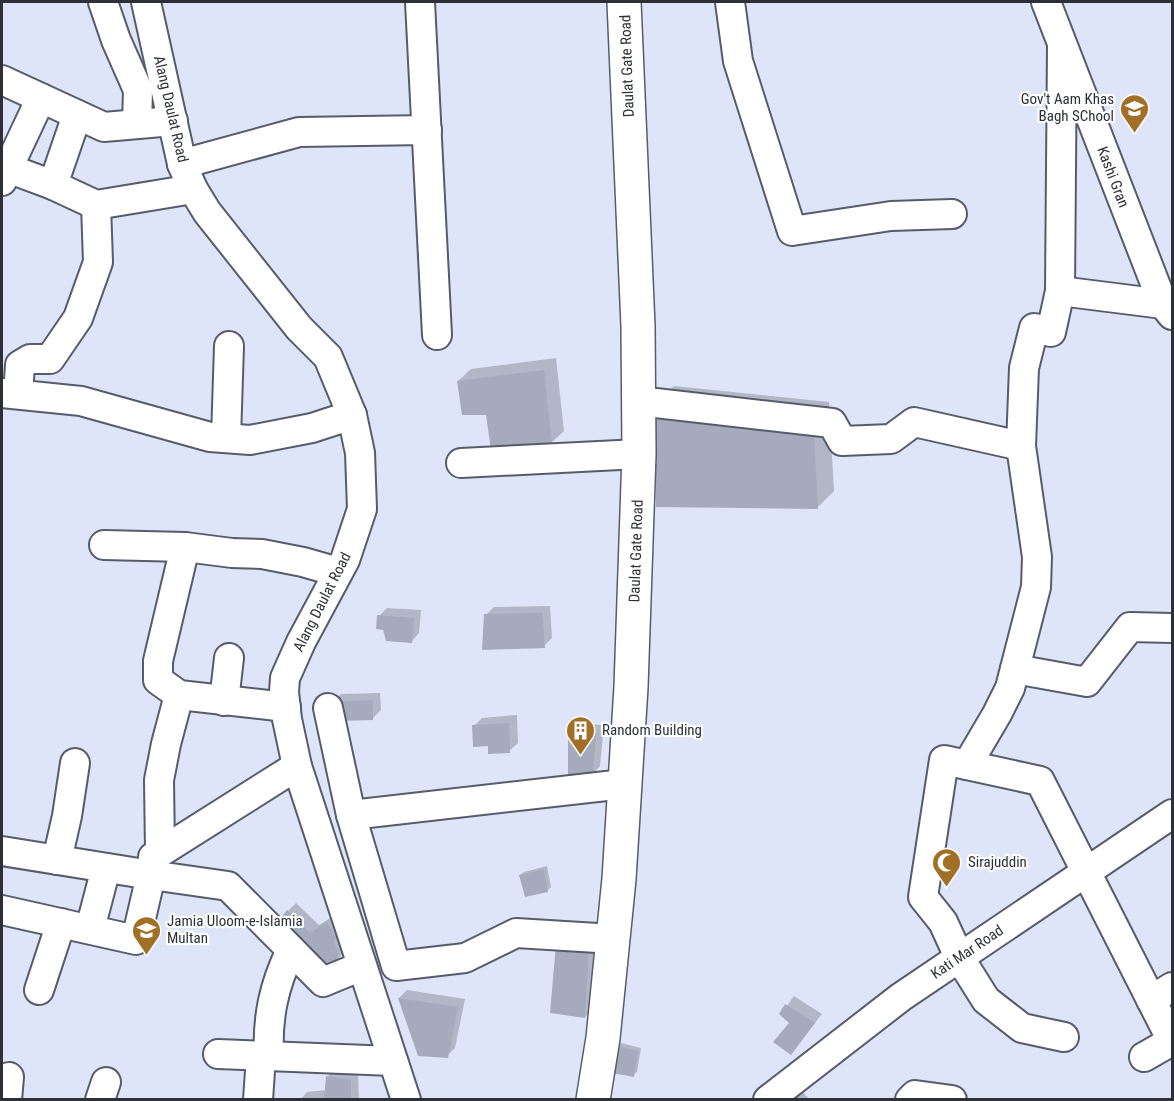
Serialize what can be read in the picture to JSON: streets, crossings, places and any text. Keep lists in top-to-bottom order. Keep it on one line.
{"streets":{"main road":["Daulat Gate Road"],"street":["Alang Daulat Road","Kashi Gran","Kati Mar Road"]},"places":{"school or university":["Gov't Aam Khas Bagh SChool","Jamia Uloom-e-Islamia Multan"],"building":["Random Building"],"mosque":["Sirajuddin"]}}
